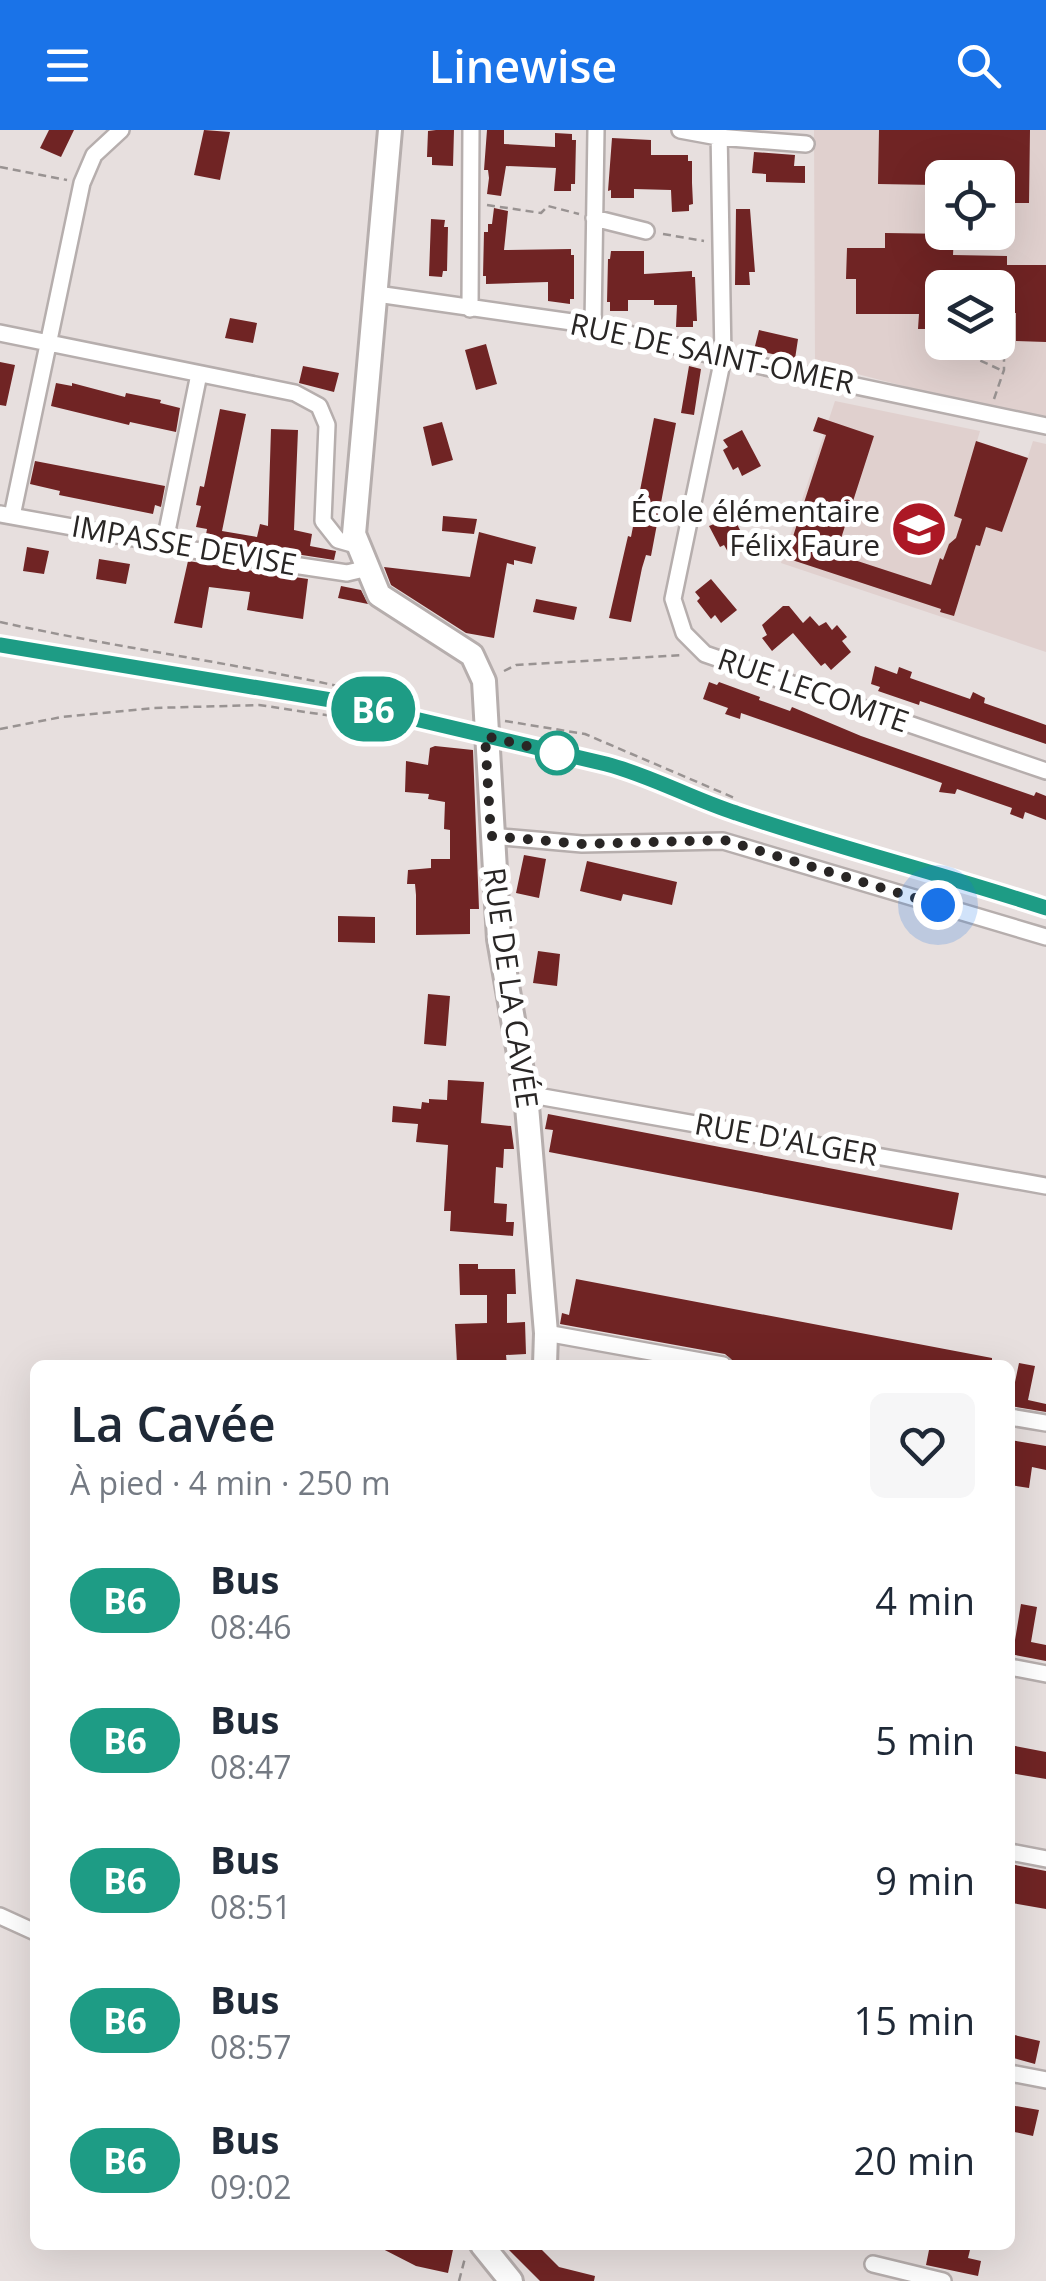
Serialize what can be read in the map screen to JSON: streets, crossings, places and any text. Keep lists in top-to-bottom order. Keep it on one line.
{"streets":{"street":["RUE DE SAINT-OMER","IMPASSE DEVISE","RUE LECOMTE","RUE DE LA CAVÉE","RUE D'ALGER"]},"crossings":[["RUE DE SAINT-OMER","RUE LECOMTE"],["RUE DE LA CAVÉE","RUE D'ALGER"]],"places":{"school or university":["École élémentaire Félix Faure"]},"lines":["bus line B6"],"page":{"header":"Linewise","on_map":"B6","heading":["La Cavée","À pied · 4 min · 250 m"],"list":[{"mark":"B6","name":"Bus","note":"08:46","value":"4 min"},{"mark":"B6","name":"Bus","note":"08:47","value":"5 min"},{"mark":"B6","name":"Bus","note":"08:51","value":"9 min"},{"mark":"B6","name":"Bus","note":"08:57","value":"15 min"},{"mark":"B6","name":"Bus","note":"09:02","value":"20 min"}]}}
